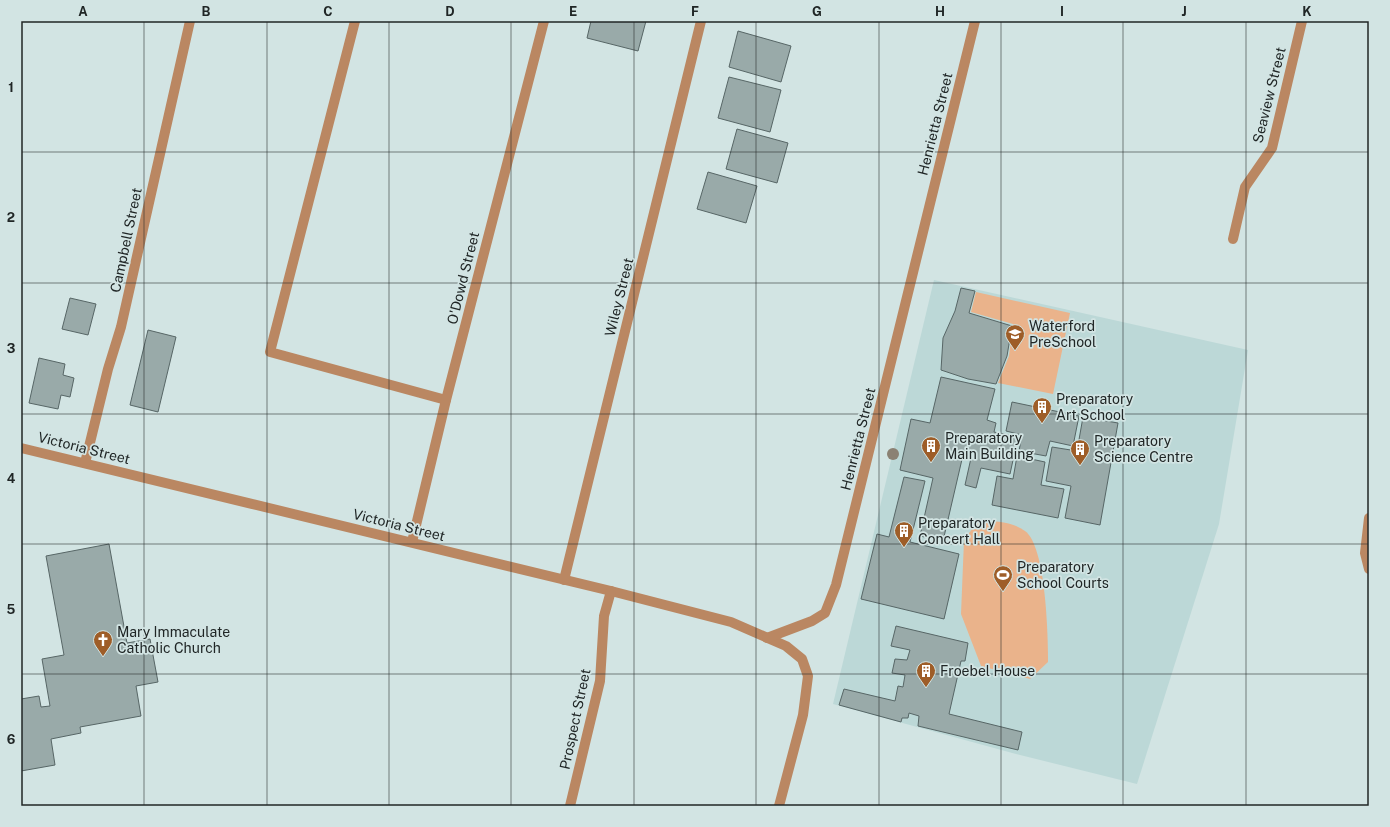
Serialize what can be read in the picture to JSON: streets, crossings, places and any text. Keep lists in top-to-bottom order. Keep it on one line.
{"streets":{"street":["Seaview Street","Henrietta Street","Campbell Street","O'Dowd Street","Wiley Street","Victoria Street","Prospect Street"]},"crossings":[["Henrietta Street","Victoria Street"],["Campbell Street","Victoria Street"],["O'Dowd Street","Victoria Street"],["Wiley Street","Victoria Street"],["Victoria Street","Prospect Street"]],"places":{"school or university":["Waterford PreSchool"],"building":["Preparatory Art School","Preparatory Main Building","Preparatory Science Centre","Preparatory Concert Hall","Froebel House"],"sports":["Preparatory School Courts"],"church":["Mary Immaculate Catholic Church"]},"grid":{"columns":["A","B","C","D","E","F","G","H","I","J","K"],"rows":["1","2","3","4","5","6"]}}
